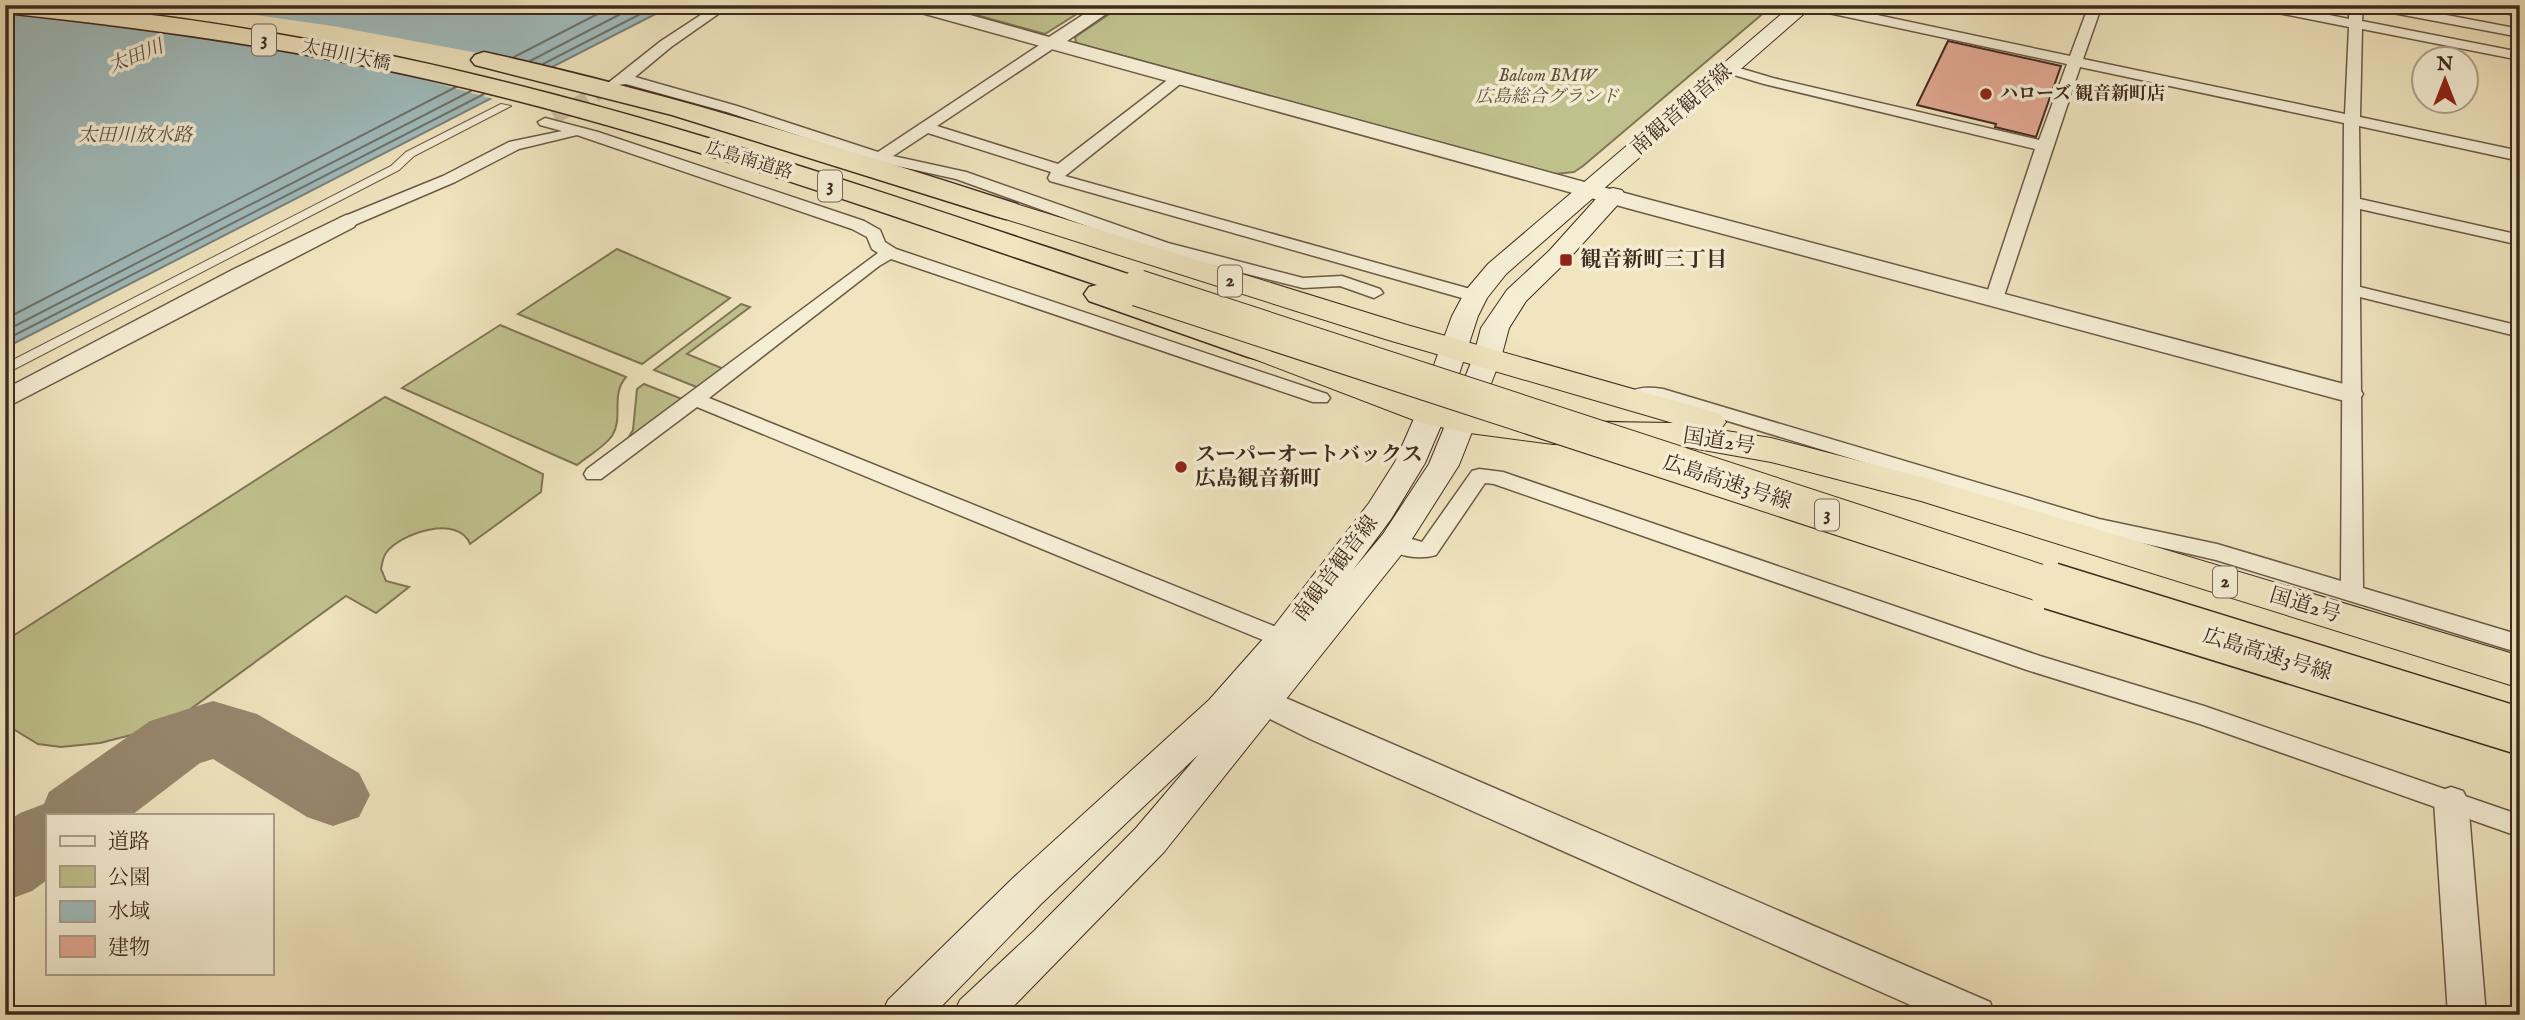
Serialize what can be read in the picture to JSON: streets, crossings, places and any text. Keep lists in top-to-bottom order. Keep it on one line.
{"streets":{"highway":["3","太田川大橋","広島南道路","2","国道2号","広島高速3号線"],"main road":["南観音観音線"]},"crossings":[["太田川大橋","広島南道路"],["南観音観音線","2"],["南観音観音線","国道2号"],["広島南道路","広島高速3号線"],["2","国道2号"]],"water":["太田川","太田川放水路"],"parks":["Balcom BMW 広島総合グランド"],"places":{"other":["ハローズ 観音新町店","スーパーオートバックス 広島観音新町"],"transit":["観音新町三丁目"]},"legend":["道路","公園","水域","建物"],"north":"top"}
